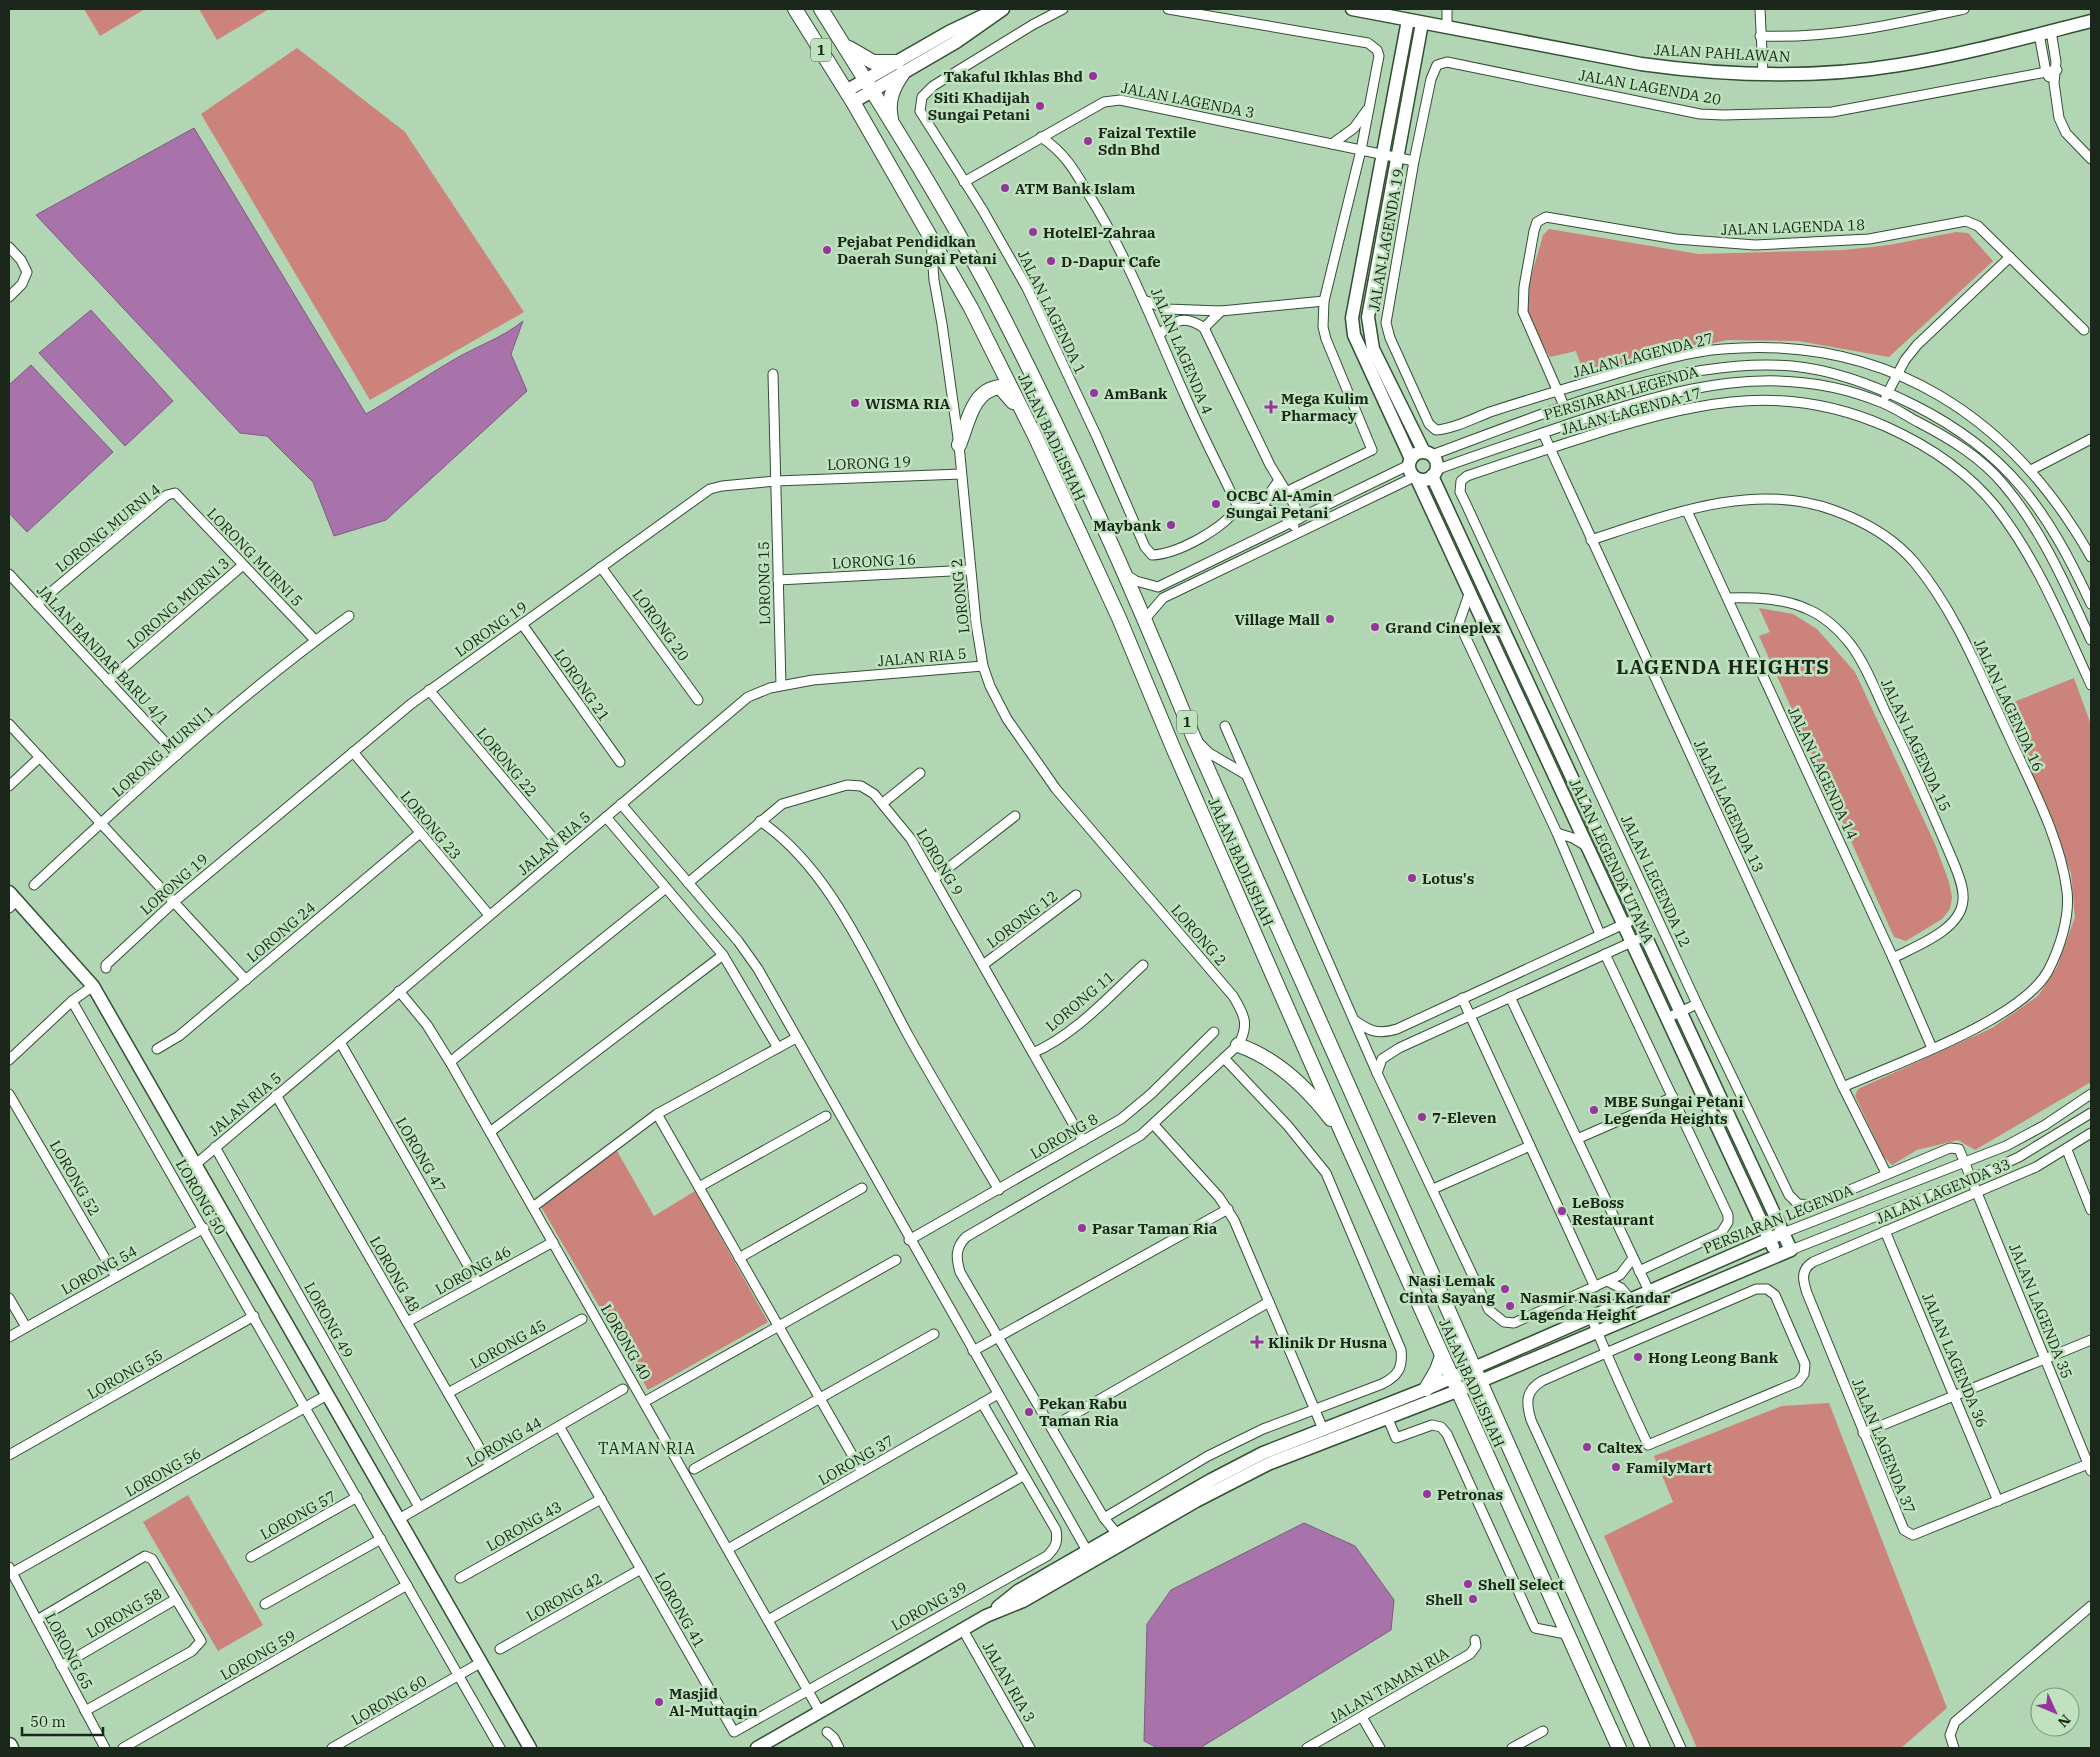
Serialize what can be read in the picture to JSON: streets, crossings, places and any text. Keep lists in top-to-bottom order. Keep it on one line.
{"streets":{"main road":["1","JALAN BADLISHAH"],"street":["JALAN PAHLAWAN","JALAN LAGENDA 20","JALAN LAGENDA 3","JALAN LAGENDA 18","JALAN LAGENDA 19","JALAN LAGENDA 1","JALAN LAGENDA 4","JALAN LAGENDA 27","PERSIARAN LEGENDA","JALAN LAGENDA 17","LORONG 19","LORONG MURNI 4","LORONG MURNI 5","LORONG 16","LORONG 15","LORONG 2","LORONG MURNI 3","LORONG 20","JALAN BANDAR BARU 4/1","JALAN RIA 5","LORONG 21","JALAN LAGENDA 16","JALAN LAGENDA 15","LORONG MURNI 1","LORONG 22","JALAN LAGENDA 14","JALAN LAGENDA 13","LORONG 23","JALAN LEGENDA UTAMA","LORONG 9","JALAN LEGENDA 12","LORONG 12","LORONG 24","LORONG 11","LORONG 8","LORONG 47","LORONG 52","JALAN LAGENDA 33","LORONG 50","LORONG 54","LORONG 46","LORONG 48","JALAN LAGENDA 35","LORONG 49","LORONG 40","LORONG 45","JALAN LAGENDA 36","LORONG 55","LORONG 44","JALAN LAGENDA 37","LORONG 37","LORONG 56","LORONG 57","LORONG 43","LORONG 42","LORONG 39","LORONG 41","LORONG 58","LORONG 65","LORONG 59","JALAN RIA 3","JALAN TAMAN RIA","LORONG 60"]},"crossings":[["JALAN PAHLAWAN","JALAN LEGENDA UTAMA"],["JALAN LAGENDA 20","JALAN LAGENDA 19"],["JALAN LAGENDA 3","JALAN LAGENDA 19"],["JALAN LAGENDA 3","JALAN LAGENDA 1"],["JALAN LAGENDA 3","JALAN LAGENDA 4"],["JALAN LAGENDA 3","JALAN LEGENDA UTAMA"],["JALAN LAGENDA 18","JALAN LAGENDA 27"],["JALAN LAGENDA 18","PERSIARAN LEGENDA"],["JALAN LAGENDA 19","JALAN LAGENDA 27"],["JALAN LAGENDA 1","JALAN LAGENDA 4"],["PERSIARAN LEGENDA","JALAN BADLISHAH"],["PERSIARAN LEGENDA","JALAN LAGENDA 13"],["PERSIARAN LEGENDA","JALAN LEGENDA UTAMA"],["PERSIARAN LEGENDA","JALAN LEGENDA 12"],["PERSIARAN LEGENDA","JALAN LAGENDA 35"],["JALAN LAGENDA 17","JALAN LAGENDA 13"],["JALAN LAGENDA 17","JALAN LEGENDA 12"],["JALAN BADLISHAH","LORONG 2"],["LORONG 19","LORONG 15"],["LORONG 19","LORONG 2"],["LORONG 19","LORONG 20"],["LORONG 19","LORONG 21"],["LORONG 19","LORONG 22"],["LORONG 19","LORONG 23"],["LORONG MURNI 4","LORONG MURNI 5"],["LORONG MURNI 4","JALAN BANDAR BARU 4/1"],["LORONG MURNI 5","LORONG MURNI 3"],["LORONG MURNI 5","LORONG MURNI 1"],["LORONG 16","LORONG 15"],["LORONG 16","LORONG 2"],["LORONG 15","JALAN RIA 5"],["LORONG 2","JALAN RIA 5"],["LORONG MURNI 3","JALAN BANDAR BARU 4/1"],["JALAN BANDAR BARU 4/1","LORONG MURNI 1"],["JALAN RIA 5","LORONG 22"],["JALAN RIA 5","LORONG 23"],["JALAN RIA 5","LORONG 47"],["JALAN RIA 5","LORONG 48"],["JALAN RIA 5","LORONG 49"],["JALAN RIA 5","LORONG 40"],["JALAN LAGENDA 16","JALAN LAGENDA 14"],["JALAN LAGENDA 16","JALAN LAGENDA 13"],["JALAN LAGENDA 15","JALAN LAGENDA 14"],["JALAN LAGENDA 13","JALAN LEGENDA 12"],["LORONG 23","LORONG 24"],["LORONG 9","LORONG 12"],["LORONG 9","LORONG 11"],["LORONG 9","LORONG 8"],["JALAN LEGENDA 12","JALAN LAGENDA 35"],["LORONG 47","LORONG 46"],["LORONG 52","LORONG 54"],["JALAN LAGENDA 33","JALAN LAGENDA 35"],["JALAN LAGENDA 33","JALAN LAGENDA 36"],["JALAN LAGENDA 33","JALAN LAGENDA 37"],["LORONG 50","LORONG 54"],["LORONG 50","LORONG 55"],["LORONG 50","LORONG 56"],["LORONG 50","LORONG 57"],["LORONG 50","LORONG 59"],["LORONG 50","LORONG 60"],["LORONG 46","LORONG 48"],["LORONG 46","LORONG 40"],["LORONG 48","LORONG 45"],["LORONG 48","LORONG 44"],["JALAN LAGENDA 35","JALAN LAGENDA 37"],["LORONG 49","LORONG 44"],["LORONG 40","LORONG 37"],["LORONG 40","LORONG 39"],["LORONG 40","LORONG 41"],["JALAN LAGENDA 36","JALAN LAGENDA 37"],["LORONG 44","LORONG 41"],["LORONG 56","LORONG 65"],["LORONG 43","LORONG 41"],["LORONG 42","LORONG 41"],["LORONG 39","LORONG 41"],["LORONG 58","LORONG 65"]],"districts":["LAGENDA HEIGHTS","TAMAN RIA"],"places":{"other":["Takaful Ikhlas Bhd","Siti Khadijah Sungai Petani","Faizal Textile Sdn Bhd","ATM Bank Islam","HotelEl-Zahraa","Pejabat Pendidkan Daerah Sungai Petani","D-Dapur Cafe","AmBank","WISMA RIA","OCBC Al-Amin Sungai Petani","Maybank","Village Mall","Grand Cineplex","Lotus's","MBE Sungai Petani Legenda Heights","7-Eleven","LeBoss Restaurant","Pasar Taman Ria","Nasi Lemak Cinta Sayang","Nasmir Nasi Kandar Lagenda Height","Hong Leong Bank","Pekan Rabu Taman Ria","Caltex","FamilyMart","Petronas","Shell Select","Shell","Masjid Al-Muttaqin"],"health":["Mega Kulim Pharmacy","Klinik Dr Husna"]},"scale_bar":"50 m","north":"bottom right"}
